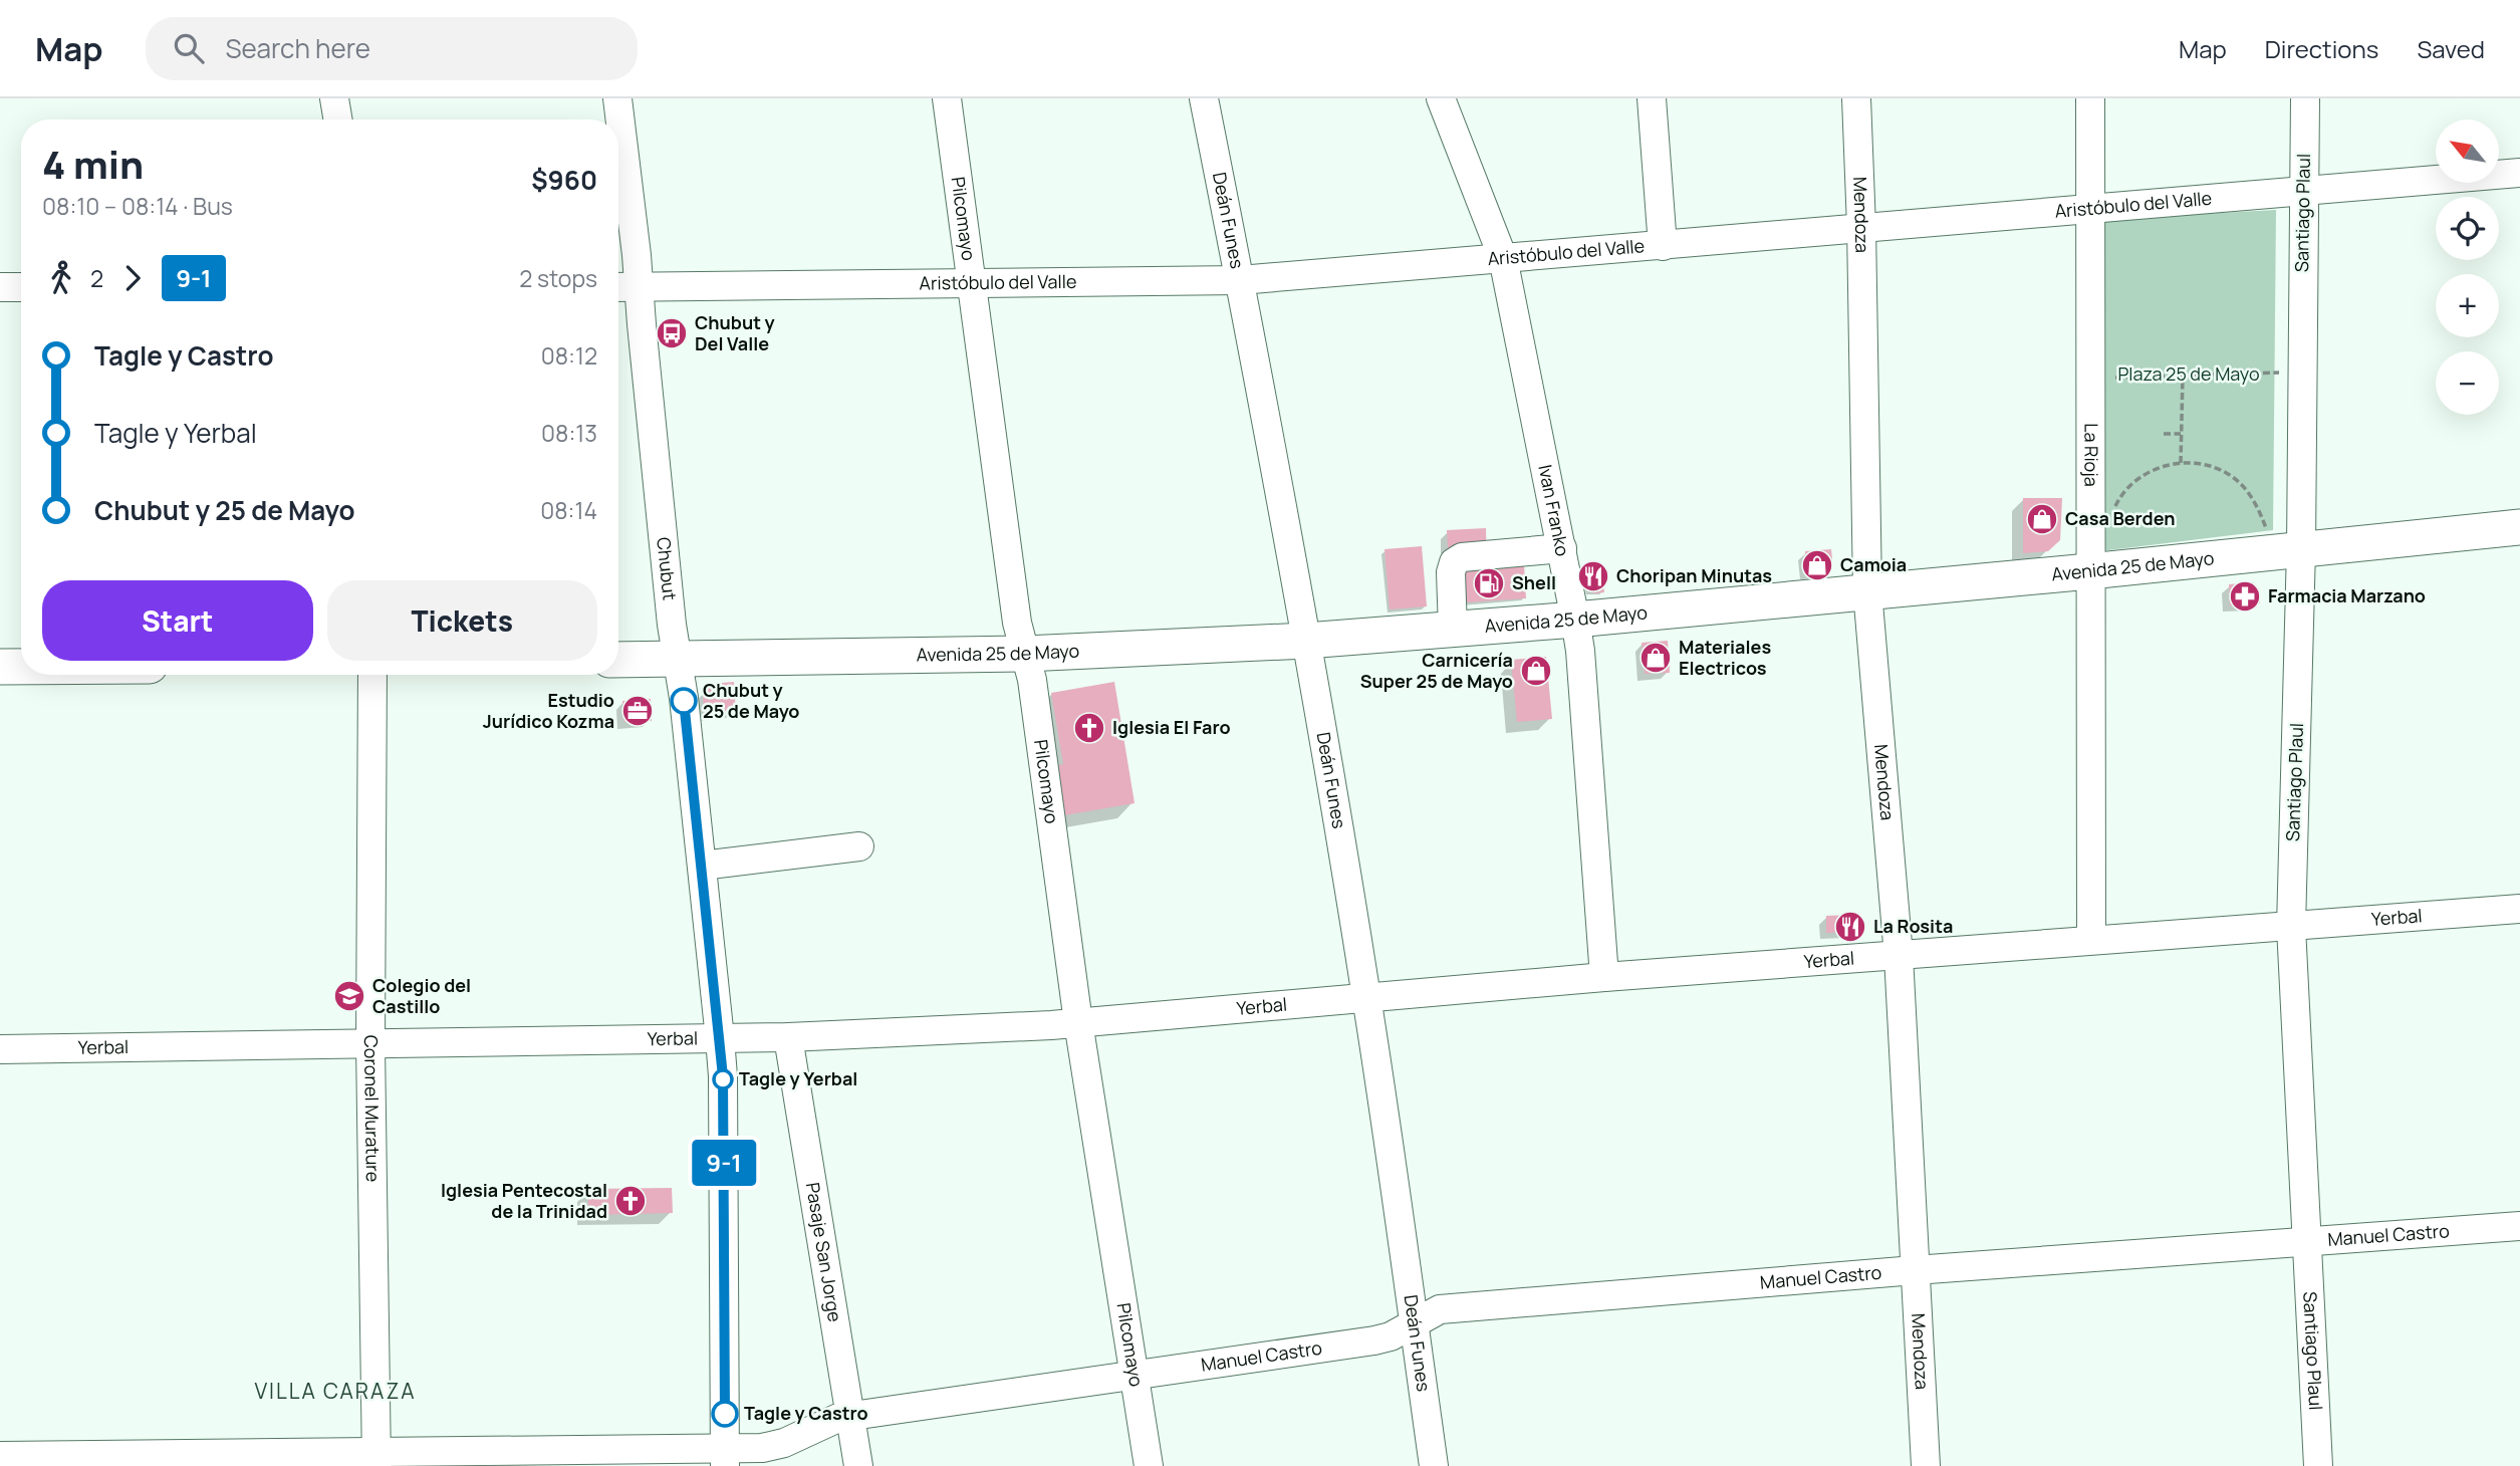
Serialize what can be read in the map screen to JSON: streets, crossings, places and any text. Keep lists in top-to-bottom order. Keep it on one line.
{"streets":{"main road":["Avenida 25 de Mayo"],"street":["Aristóbulo del Valle","Santiago Plaul","Mendoza","Pilcomayo","Deán Funes","La Rioja","Ivan Franko","Chubut","Yerbal","Coronel Murature","Manuel Castro","Pasaje San Jorge"]},"crossings":[["Aristóbulo del Valle","Santiago Plaul"],["Aristóbulo del Valle","Mendoza"],["Aristóbulo del Valle","Pilcomayo"],["Aristóbulo del Valle","Deán Funes"],["Aristóbulo del Valle","La Rioja"],["Aristóbulo del Valle","Ivan Franko"],["Aristóbulo del Valle","Chubut"],["Santiago Plaul","Avenida 25 de Mayo"],["Santiago Plaul","Yerbal"],["Santiago Plaul","Manuel Castro"],["Mendoza","Avenida 25 de Mayo"],["Mendoza","Yerbal"],["Mendoza","Manuel Castro"],["Pilcomayo","Avenida 25 de Mayo"],["Pilcomayo","Yerbal"],["Pilcomayo","Manuel Castro"],["Deán Funes","Avenida 25 de Mayo"],["Deán Funes","Yerbal"],["Deán Funes","Manuel Castro"],["La Rioja","Avenida 25 de Mayo"],["La Rioja","Yerbal"],["Ivan Franko","Avenida 25 de Mayo"],["Ivan Franko","Yerbal"],["Avenida 25 de Mayo","Chubut"],["Chubut","Yerbal"],["Chubut","Manuel Castro"],["Yerbal","Coronel Murature"],["Yerbal","Pasaje San Jorge"],["Coronel Murature","Manuel Castro"],["Manuel Castro","Pasaje San Jorge"]],"districts":["VILLA CARAZA"],"parks":["Plaza 25 de Mayo"],"places":{"bus stop":["Chubut y Del Valle"],"shop":["Casa Berden","Camoia","Materiales Electricos","Carnicería Super 25 de Mayo"],"restaurant":["Choripan Minutas","La Rosita"],"fuel station":["Shell"],"pharmacy":["Farmacia Marzano"],"other":["Chubut y 25 de Mayo","Tagle y Yerbal","Tagle y Castro"],"office":["Estudio Jurídico Kozma"],"church":["Iglesia El Faro","Iglesia Pentecostal de la Trinidad"],"school or university":["Colegio del Castillo"]},"lines":["bus line 9-1"],"north":"top left","page":{"header":"Map","search":"Search here","nav":["Map","Directions","Saved"],"on_map":"9-1","map_buttons":["+","−"],"heading":["4 min","08:10 – 08:14 · Bus","$960"],"legs":["2","9-1","2 stops"],"list":[{"name":"Tagle y Castro","value":"08:12"},{"name":"Tagle y Yerbal","value":"08:13"},{"name":"Chubut y 25 de Mayo","value":"08:14"}],"buttons":["Start","Tickets"]}}
